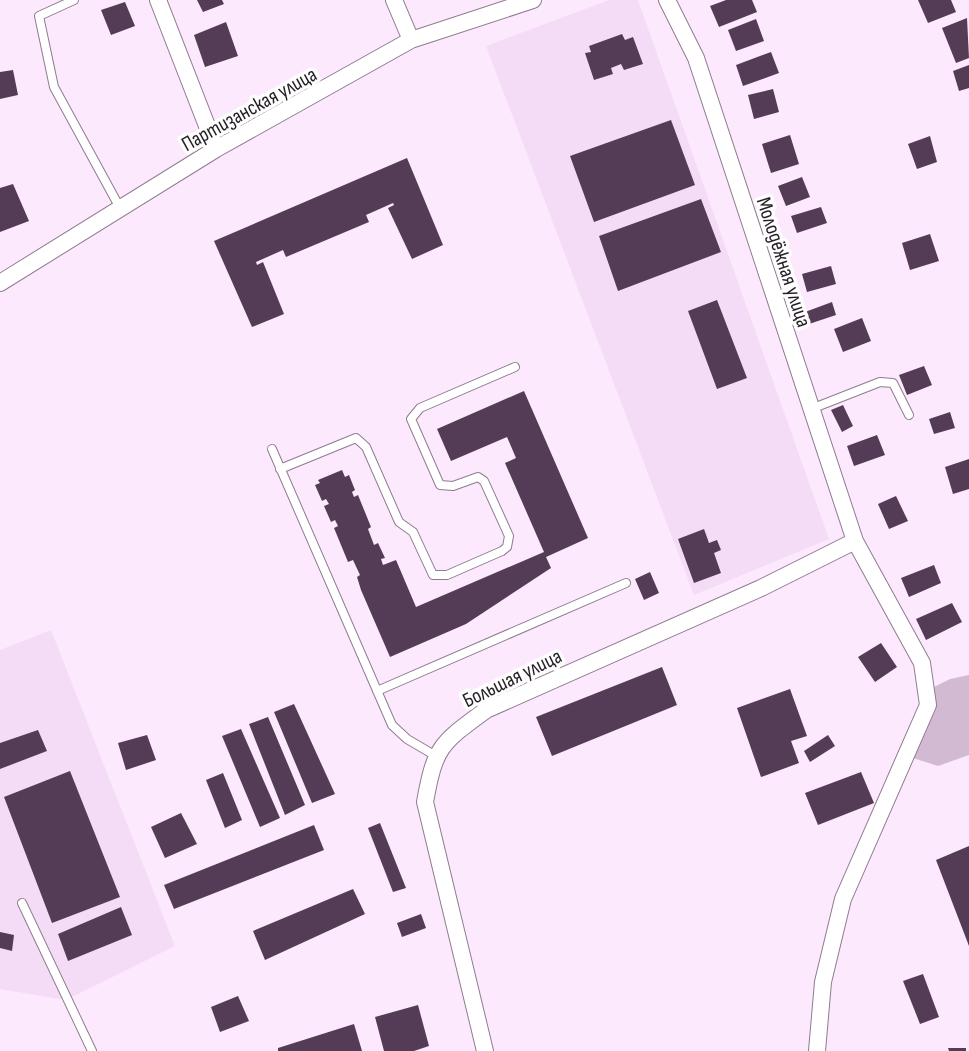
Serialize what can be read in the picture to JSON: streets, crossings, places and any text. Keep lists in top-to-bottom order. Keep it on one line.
{"streets":{"street":["Партизанская улица","Молодёжная улица","Большая улица"]},"crossings":[["Молодёжная улица","Большая улица"]]}
